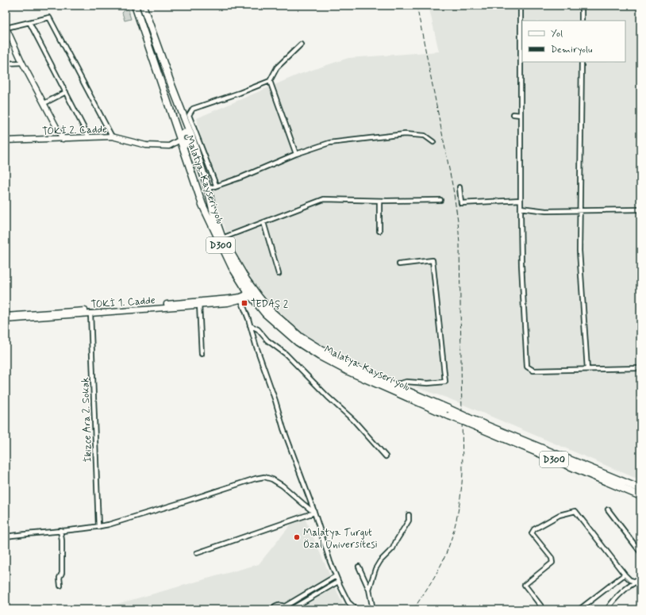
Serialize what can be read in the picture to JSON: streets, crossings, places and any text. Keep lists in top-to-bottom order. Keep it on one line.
{"streets":{"highway":["Malatya-Kayseri yolu","D300"],"main road":["TOKİ 2. Cadde","TOKİ 1. Cadde"],"street":["İkizce Ara 2. Sokak"]},"crossings":[["TOKİ 2. Cadde","Malatya-Kayseri yolu"],["Malatya-Kayseri yolu","D300"],["TOKİ 1. Cadde","İkizce Ara 2. Sokak"]],"places":{"transit":["TEDAŞ 2"],"other":["Malatya Turgut Özal Üniversitesi"]},"legend":["Yol","Demiryolu"]}
